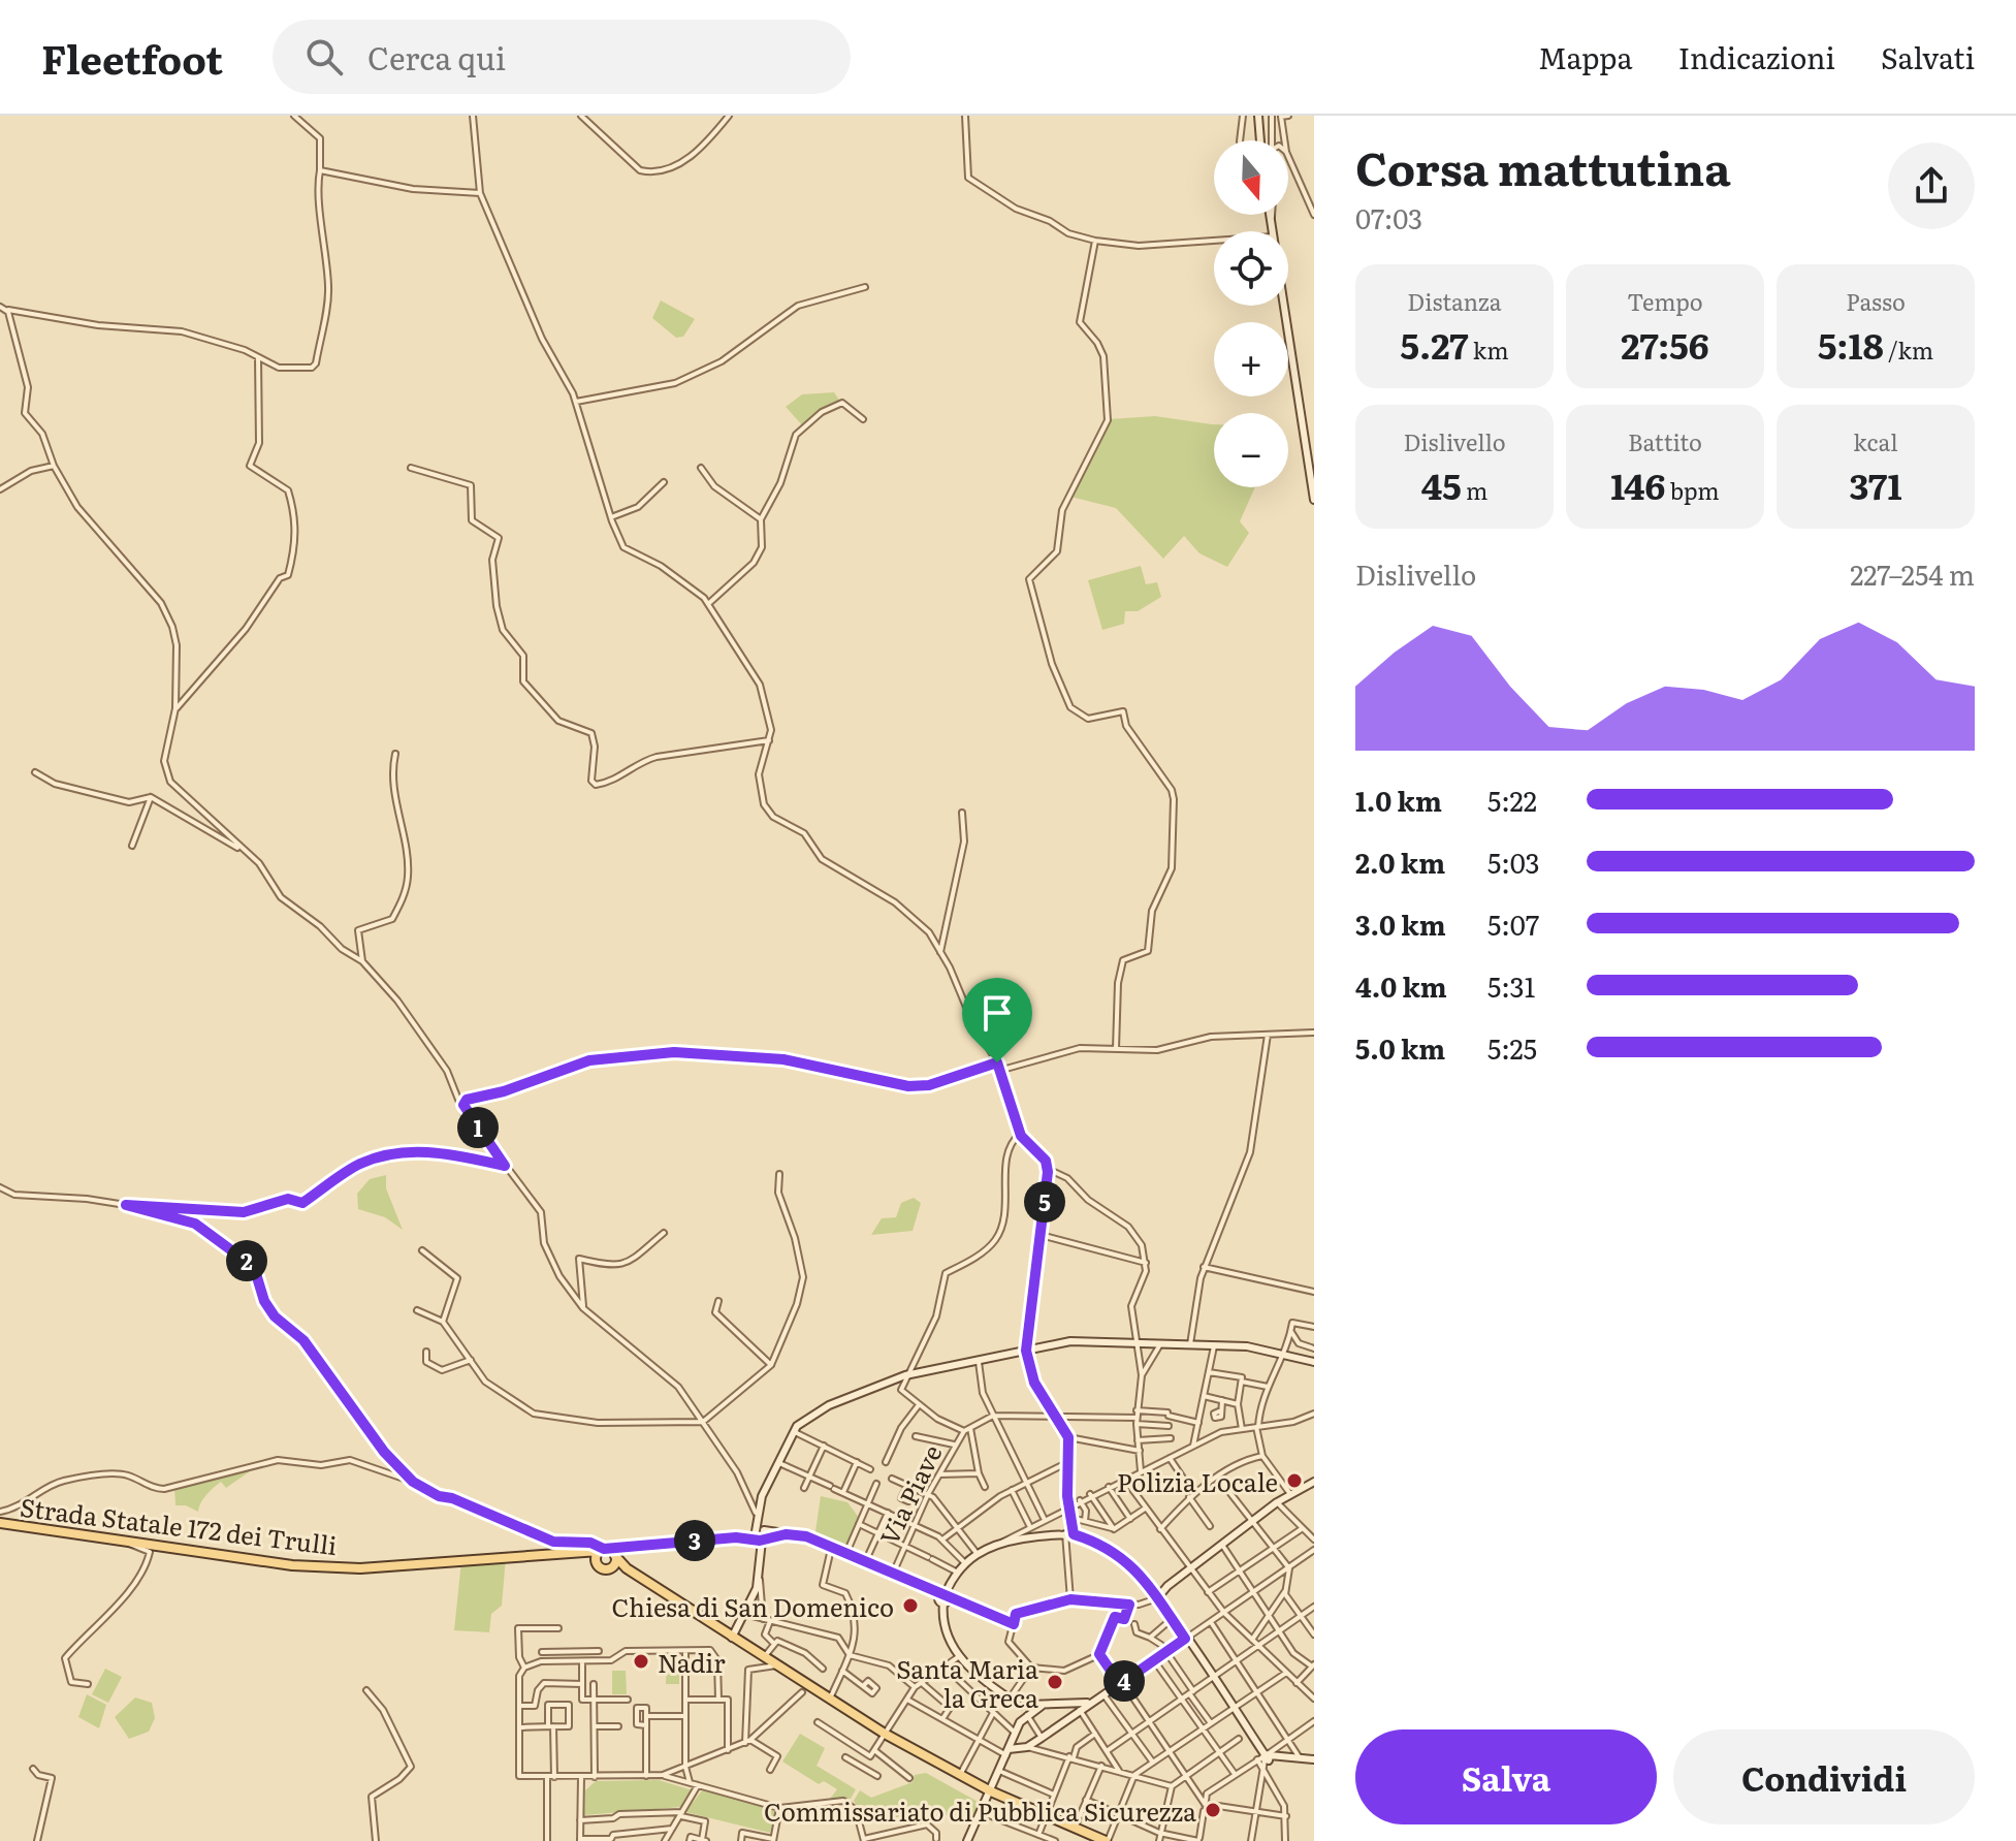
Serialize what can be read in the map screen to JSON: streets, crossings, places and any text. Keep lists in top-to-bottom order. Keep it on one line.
{"streets":{"main road":["Strada Statale 172 dei Trulli"],"street":["Via Piave"]},"places":["Polizia Locale","Chiesa di San Domenico","Nadir","Santa Maria la Greca","Commissariato di Pubblica Sicurezza"],"north":"bottom","page":{"header":"Fleetfoot","search":"Cerca qui","nav":["Mappa","Indicazioni","Salvati"],"heading":["Corsa mattutina","07:03"],"map_buttons":["+","−"],"stats":[["Distanza","5.27 km"],["Tempo","27:56"],["Passo","5:18 /km"],["Dislivello","45 m"],["Battito","146 bpm"],["kcal","371"]],"chart":["Dislivello","227–254 m"],"list":[{"name":"1.0 km","note":"5:22"},{"name":"2.0 km","note":"5:03"},{"name":"3.0 km","note":"5:07"},{"name":"4.0 km","note":"5:31"},{"name":"5.0 km","note":"5:25"}],"pins":["1","5","2","3","4"],"buttons":["Salva","Condividi"]}}
